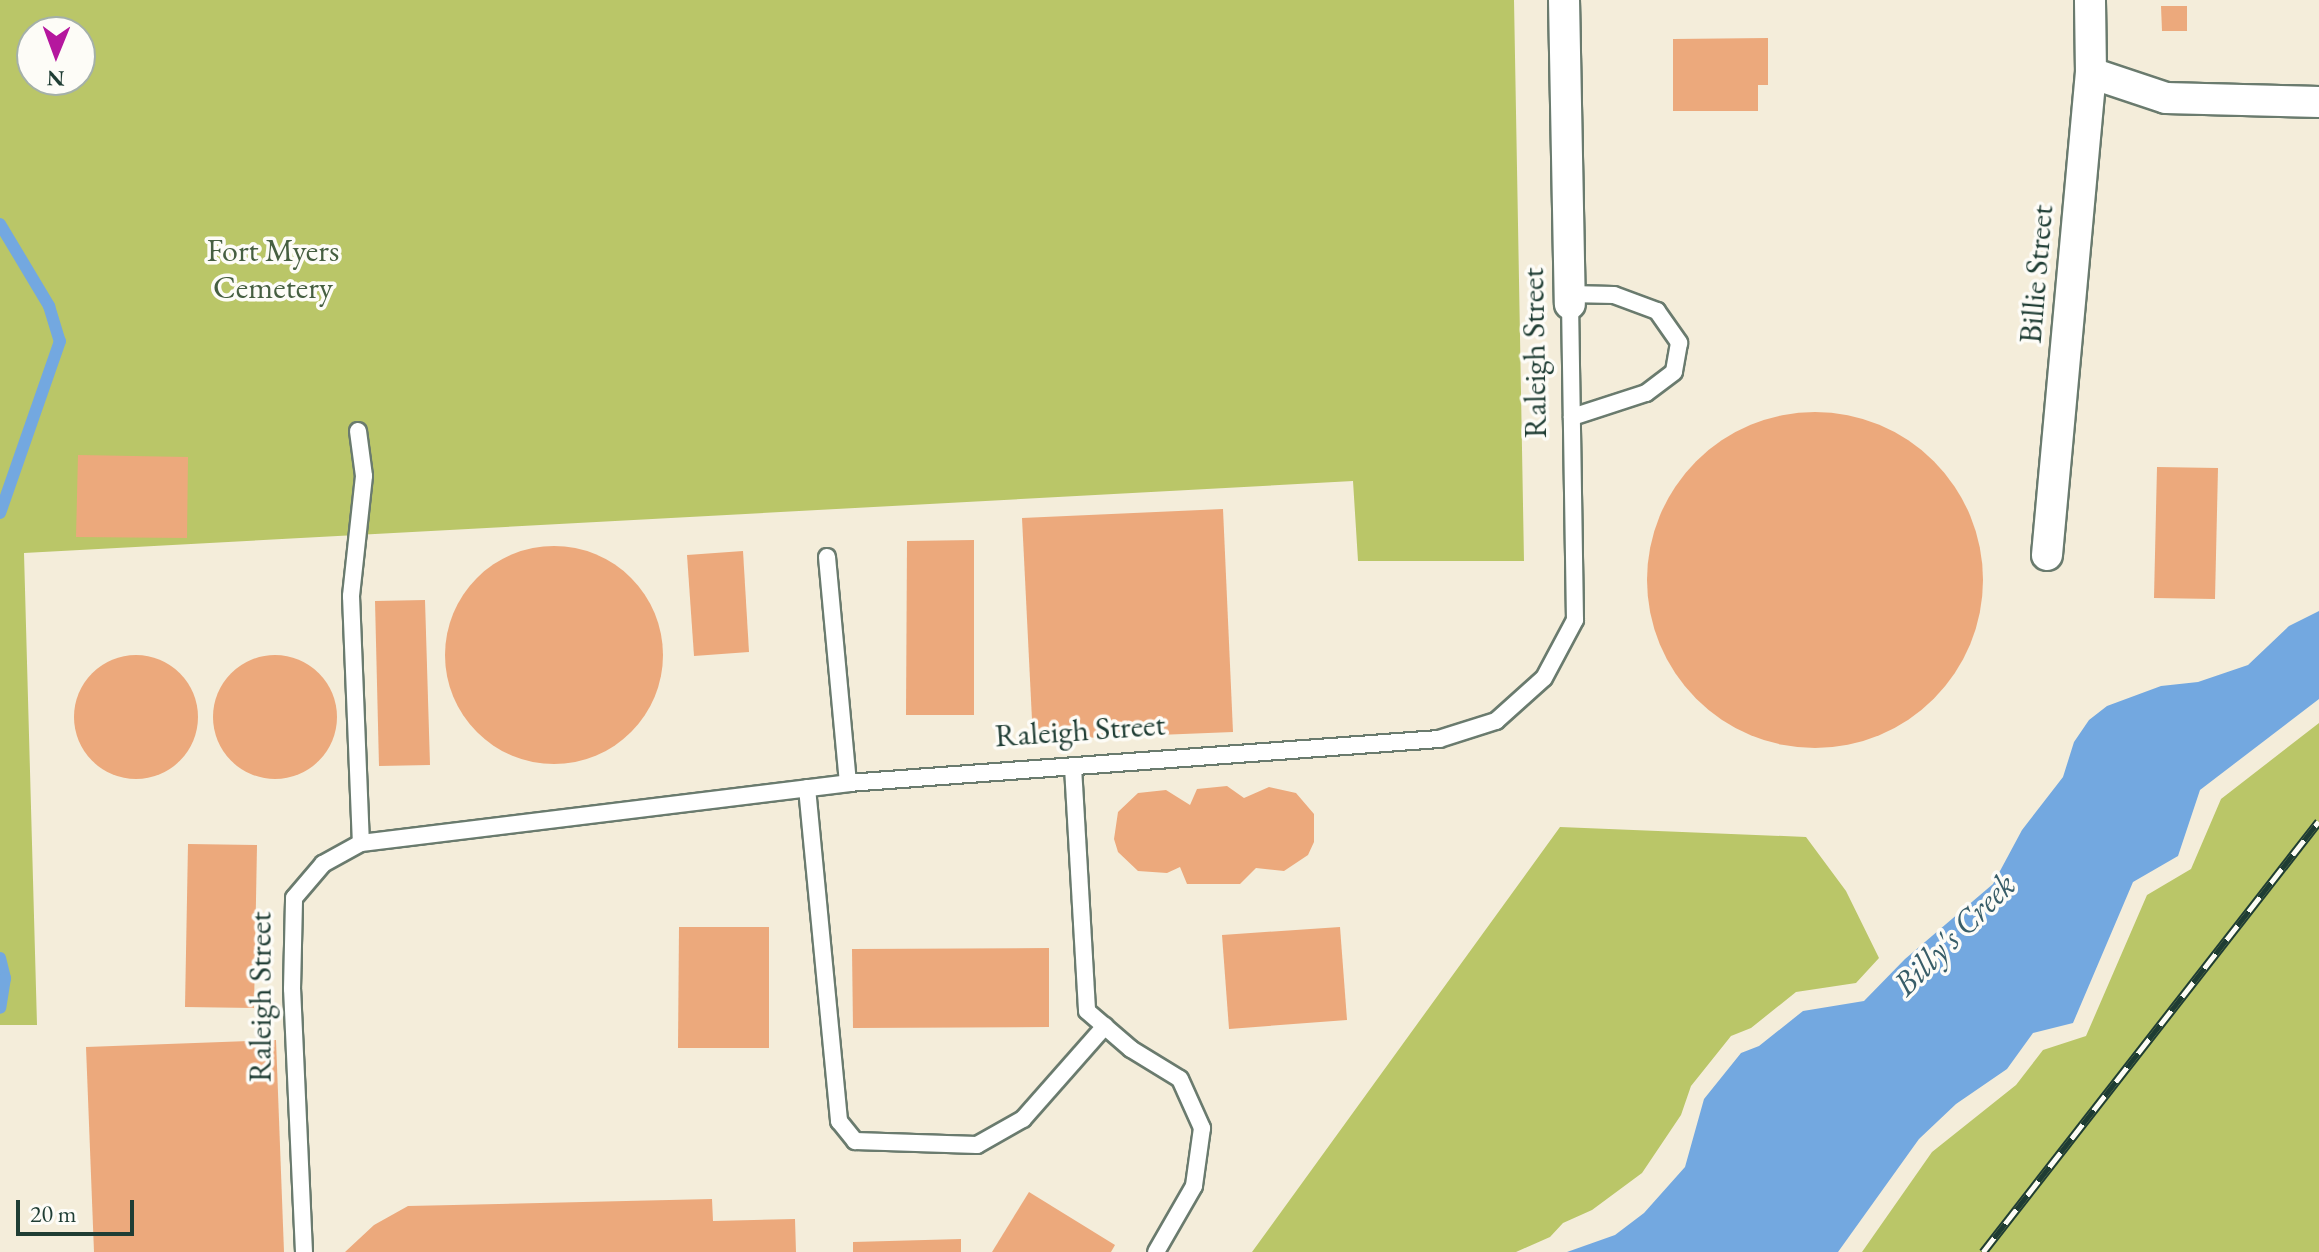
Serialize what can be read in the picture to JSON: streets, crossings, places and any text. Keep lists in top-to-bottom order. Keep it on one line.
{"streets":{"street":["Billie Street","Raleigh Street"]},"water":["Billy's Creek"],"parks":["Fort Myers Cemetery"],"scale_bar":"20 m","north":"bottom"}
